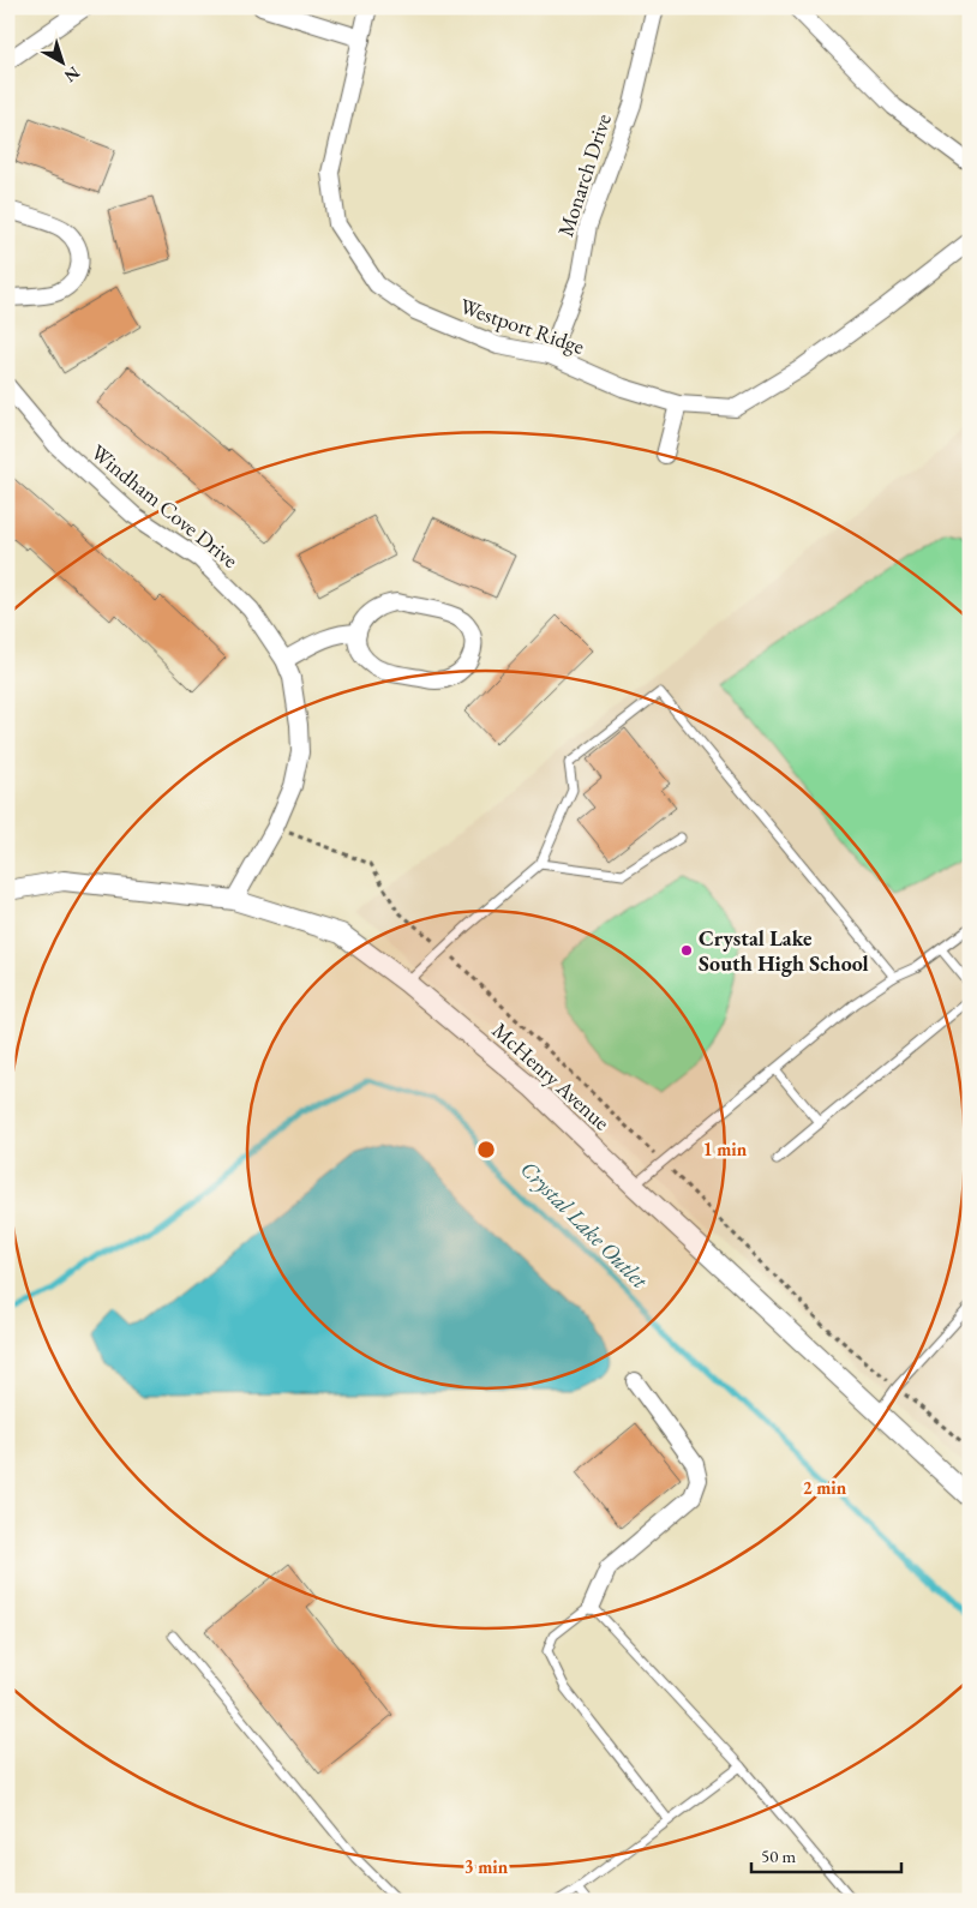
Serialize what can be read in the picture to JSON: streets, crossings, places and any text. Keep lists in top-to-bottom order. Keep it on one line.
{"streets":{"street":["Monarch Drive","Westport Ridge","Windham Cove Drive","McHenry Avenue"]},"crossings":[["Monarch Drive","Westport Ridge"],["Windham Cove Drive","McHenry Avenue"]],"water":["Crystal Lake Outlet"],"places":["Crystal Lake South High School"],"scale_bar":"50 m","north":"bottom right","rings":["1 min","2 min","3 min"]}
